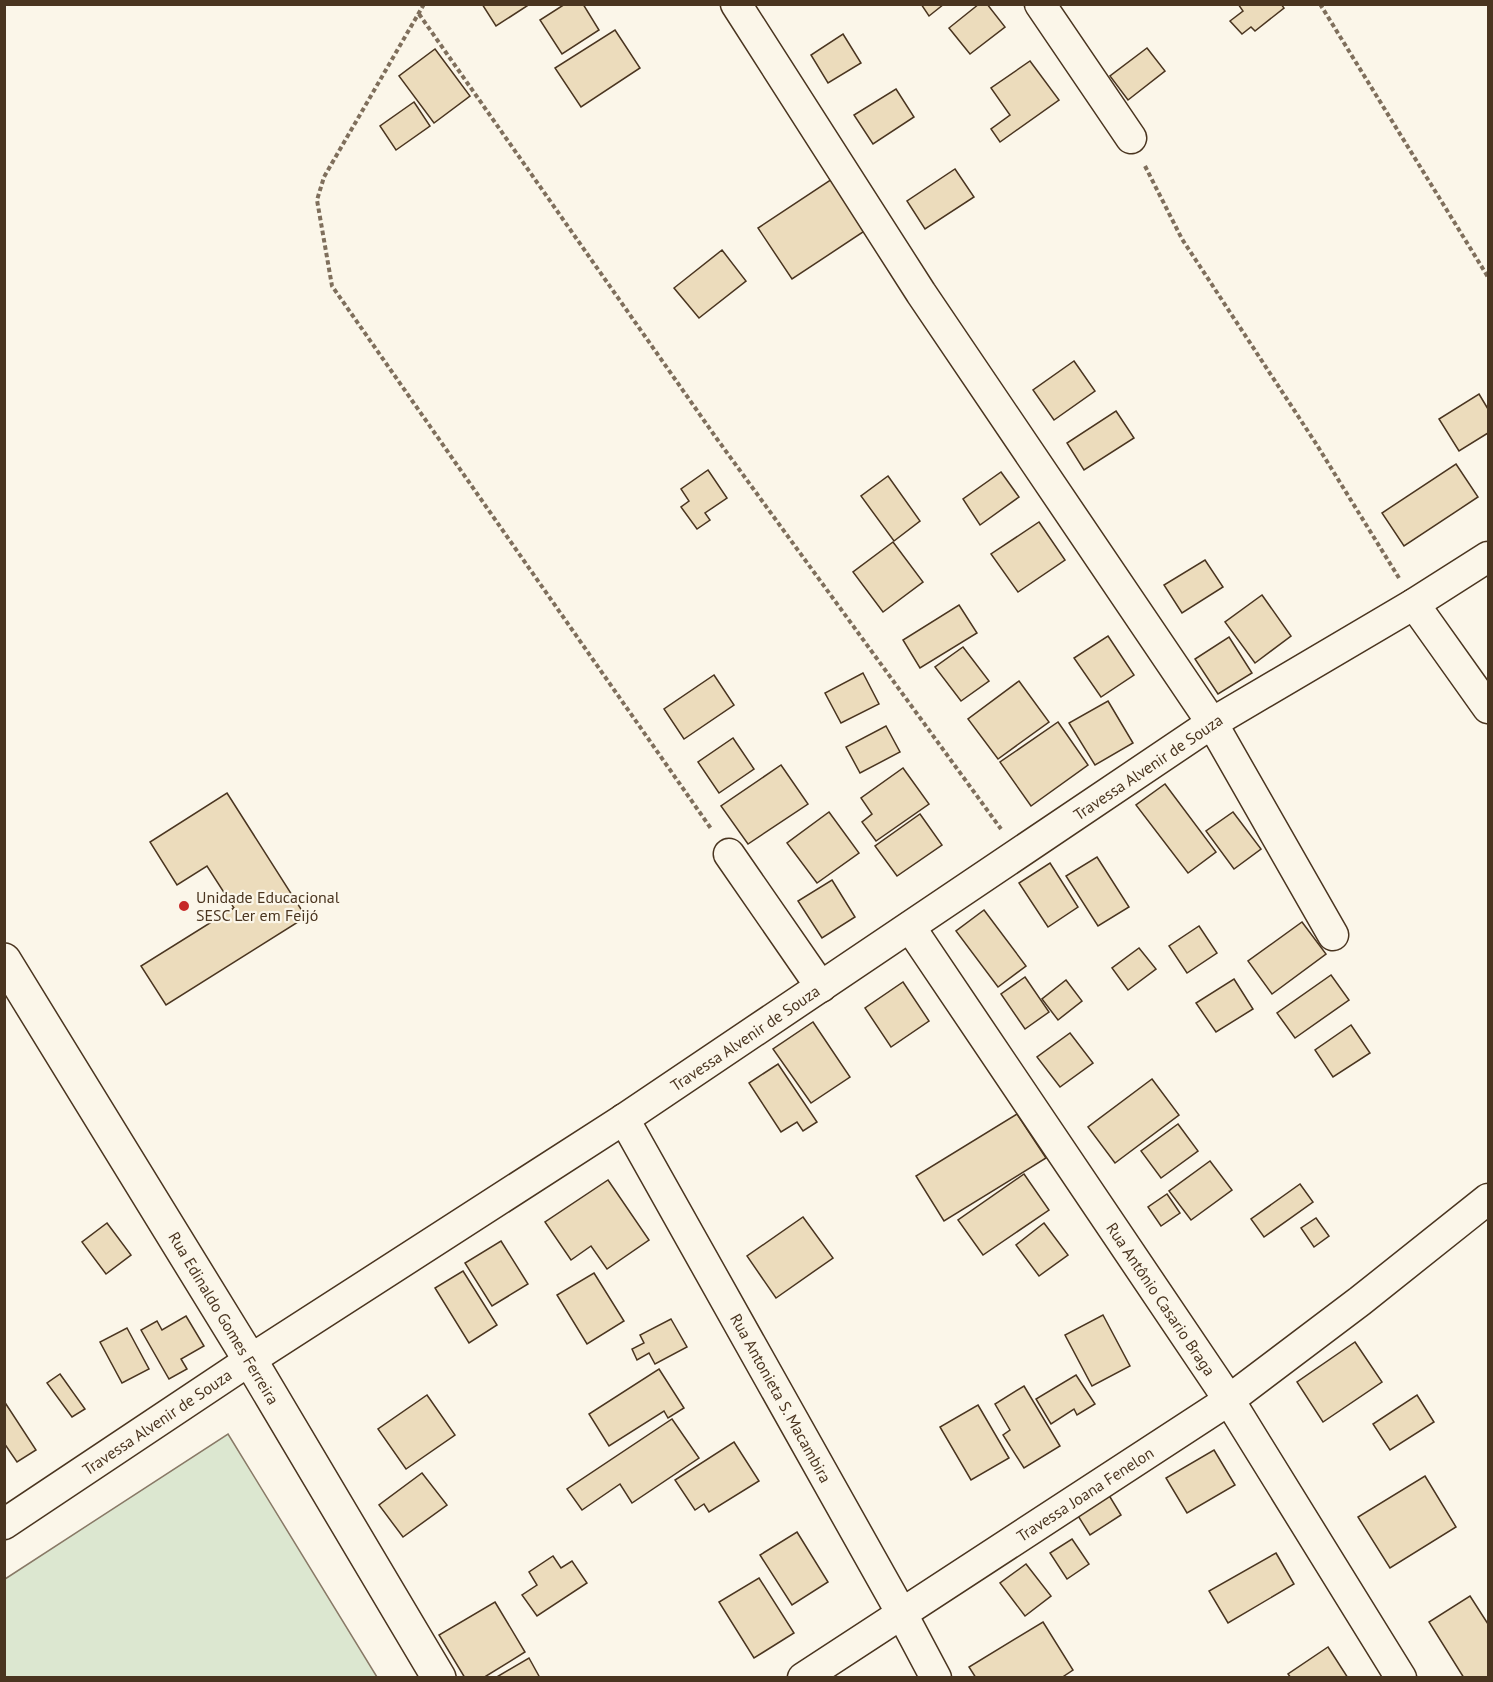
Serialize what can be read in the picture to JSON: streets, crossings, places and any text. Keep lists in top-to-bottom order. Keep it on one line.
{"streets":{"street":["Travessa Alvenir de Souza","Rua Antônio Casario Braga","Rua Edinaldo Gomes Ferreira","Rua Antonieta S. Macambira","Travessa Joana Fenelon"]},"crossings":[["Travessa Alvenir de Souza","Rua Antônio Casario Braga"],["Travessa Alvenir de Souza","Rua Edinaldo Gomes Ferreira"],["Travessa Alvenir de Souza","Rua Antonieta S. Macambira"],["Rua Antônio Casario Braga","Travessa Joana Fenelon"],["Rua Antonieta S. Macambira","Travessa Joana Fenelon"]],"places":["Unidade Educacional SESC Ler em Feijó"]}
